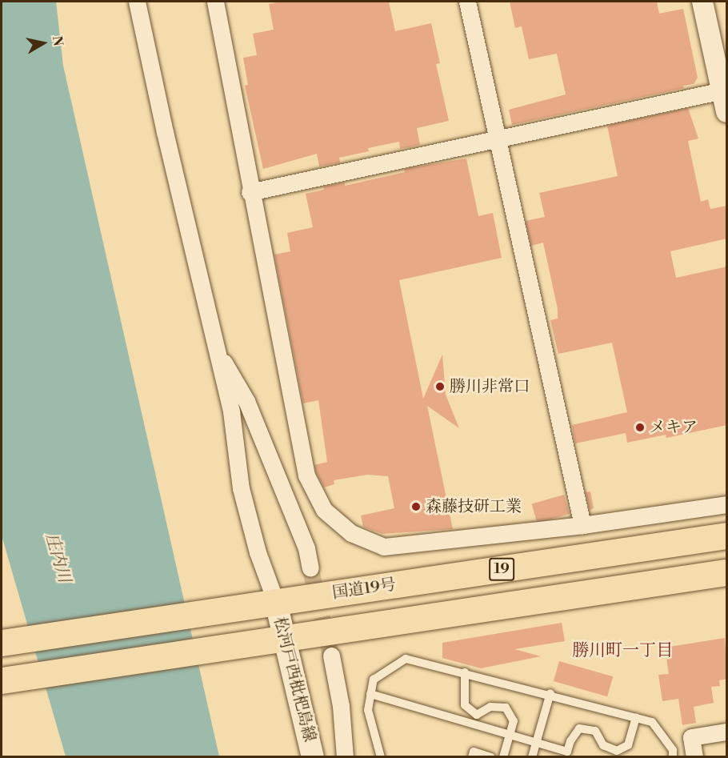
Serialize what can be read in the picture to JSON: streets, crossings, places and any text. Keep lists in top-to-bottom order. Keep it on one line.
{"streets":{"highway":["19","国道19号"],"main road":["松河戸西枇杷島線"]},"crossings":[["19","松河戸西枇杷島線"],["国道19号","松河戸西枇杷島線"]],"districts":["勝川町一丁目"],"water":["庄内川"],"places":["勝川非常口","メキア","森藤技研工業"],"north":"right"}
